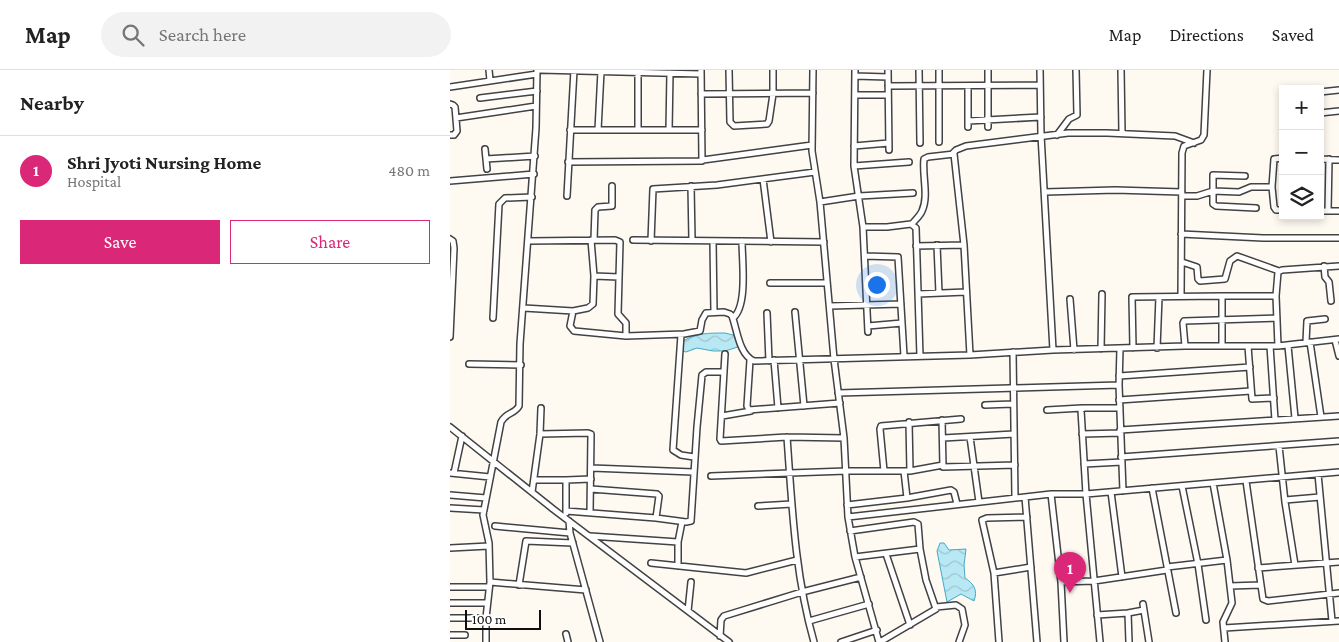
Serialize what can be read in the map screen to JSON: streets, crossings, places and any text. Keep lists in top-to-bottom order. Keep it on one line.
{"scale_bar":"100 m","page":{"header":"Map","search":"Search here","nav":["Map","Directions","Saved"],"heading":"Nearby","map_buttons":["+","−"],"list":[{"mark":"1","name":"Shri Jyoti Nursing Home","note":"Hospital","value":"480 m"}],"buttons":["Save","Share"],"pins":"1","scale":"100 m"}}
